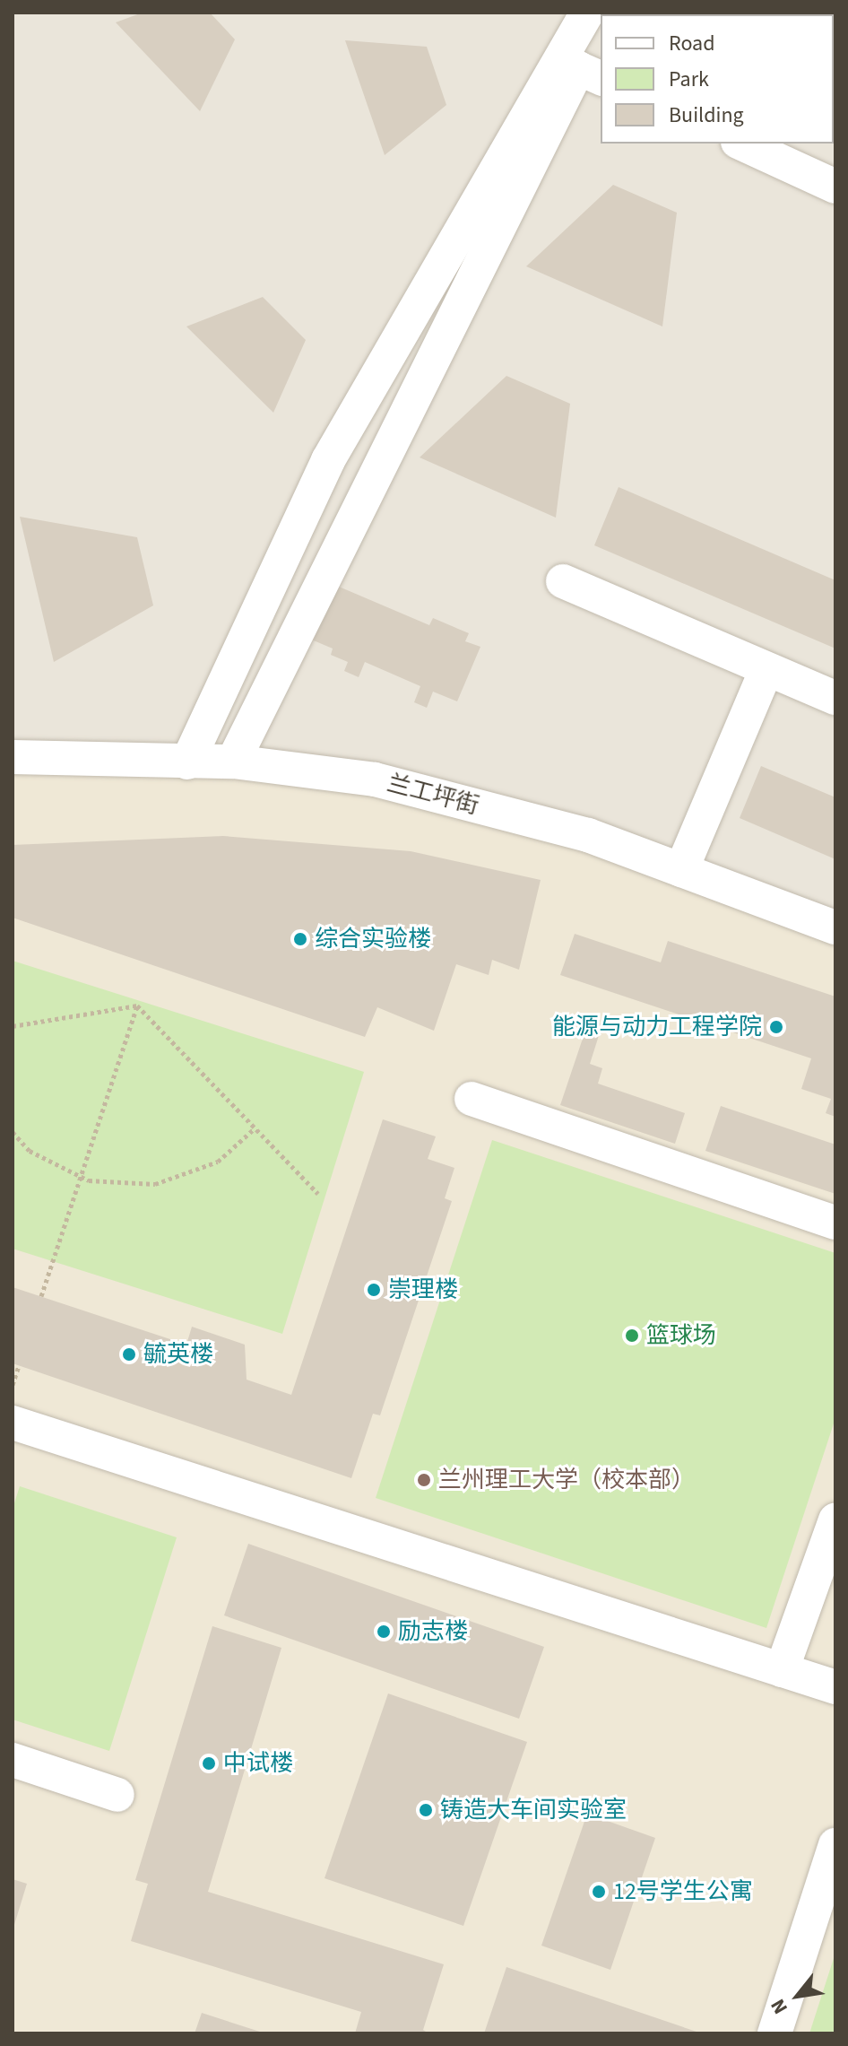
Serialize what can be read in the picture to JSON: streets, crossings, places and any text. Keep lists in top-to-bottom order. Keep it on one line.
{"streets":{"street":["兰工坪街"]},"places":["综合实验楼","能源与动力工程学院","崇理楼","篮球场","毓英楼","兰州理工大学（校本部）","励志楼","中试楼","铸造大车间实验室","12号学生公寓"],"legend":["Road","Park","Building"],"north":"bottom left"}
